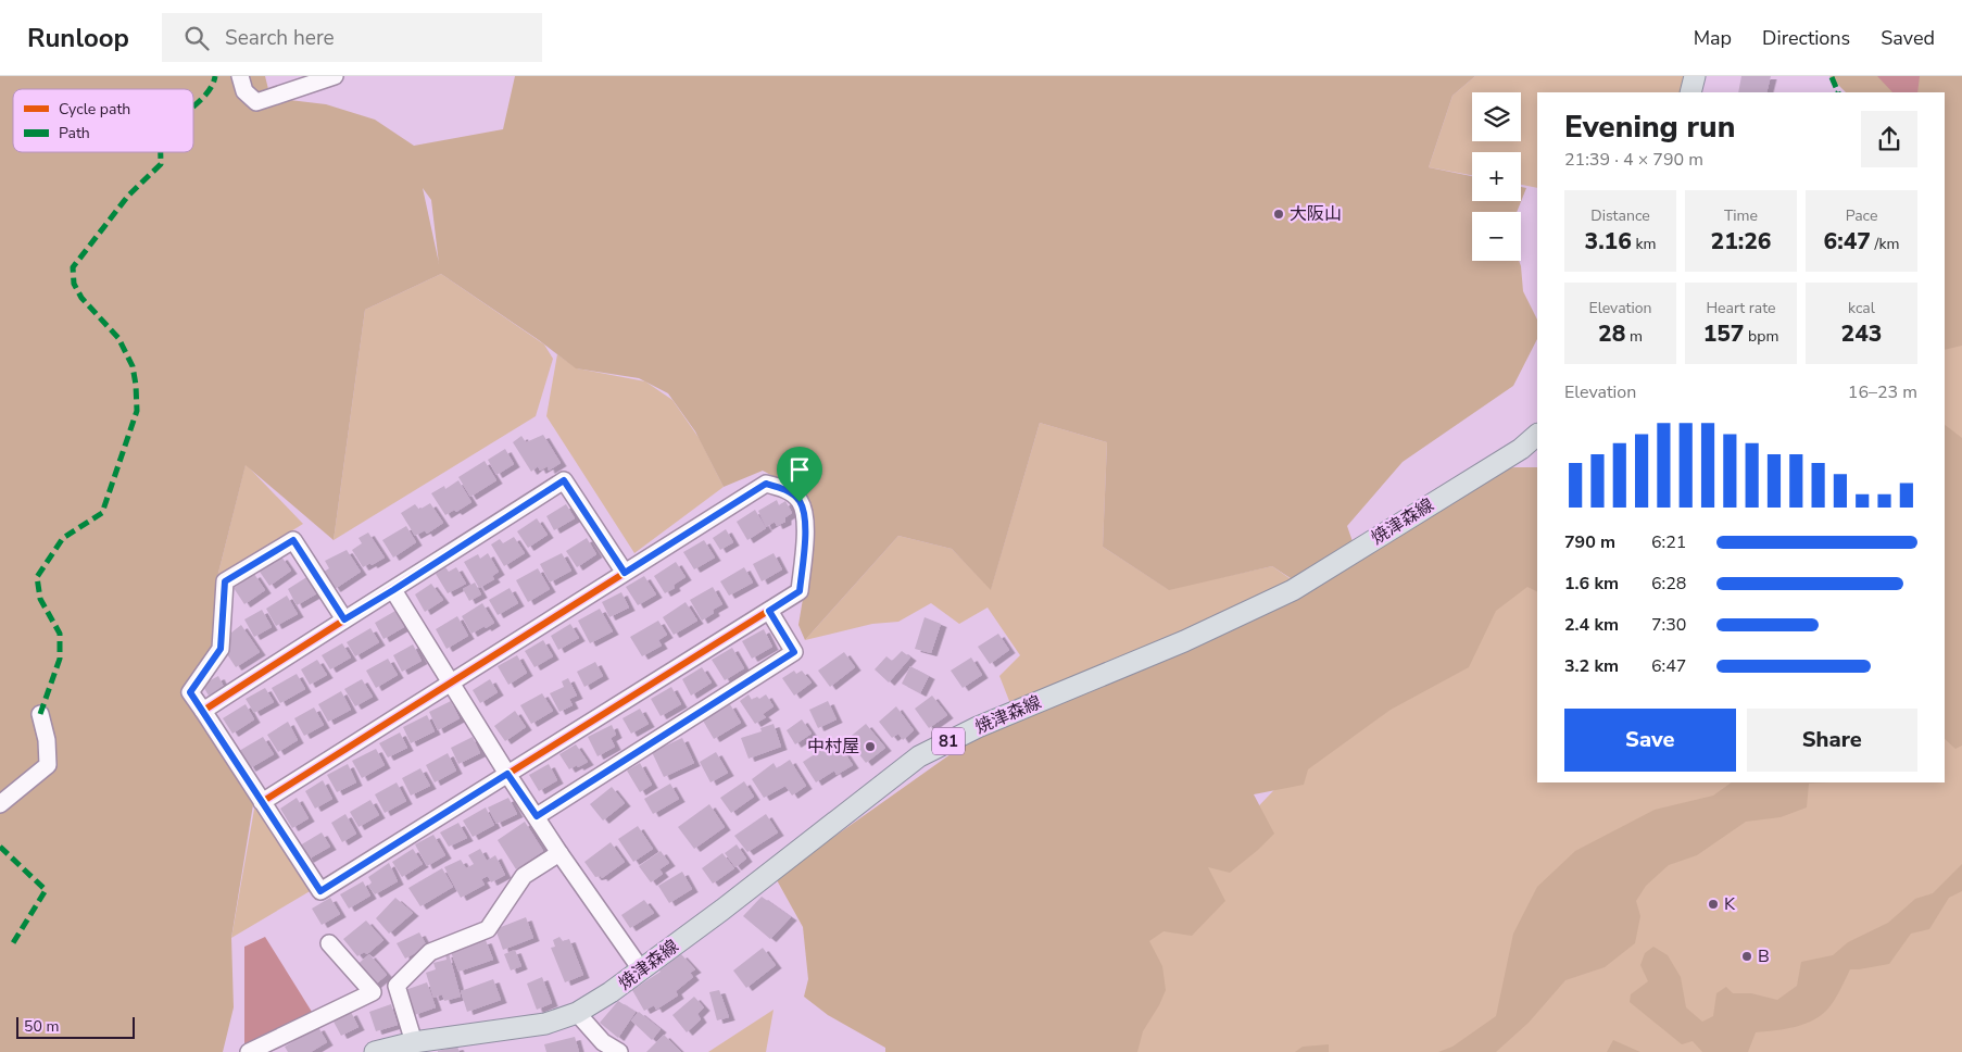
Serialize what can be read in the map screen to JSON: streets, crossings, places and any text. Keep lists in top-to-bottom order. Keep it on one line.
{"streets":{"main road":["焼津森線","81"]},"places":["大阪山","中村屋","K","B"],"legend":["Cycle path","Path"],"scale_bar":"50 m","page":{"header":"Runloop","search":"Search here","nav":["Map","Directions","Saved"],"map_buttons":["+","−"],"heading":["Evening run","21:39 · 4 × 790 m"],"stats":[["Distance","3.16 km"],["Time","21:26"],["Pace","6:47 /km"],["Elevation","28 m"],["Heart rate","157 bpm"],["kcal","243"]],"chart":["Elevation","16–23 m"],"list":[{"name":"790 m","note":"6:21"},{"name":"1.6 km","note":"6:28"},{"name":"2.4 km","note":"7:30"},{"name":"3.2 km","note":"6:47"}],"buttons":["Save","Share"],"scale":"50 m"}}
